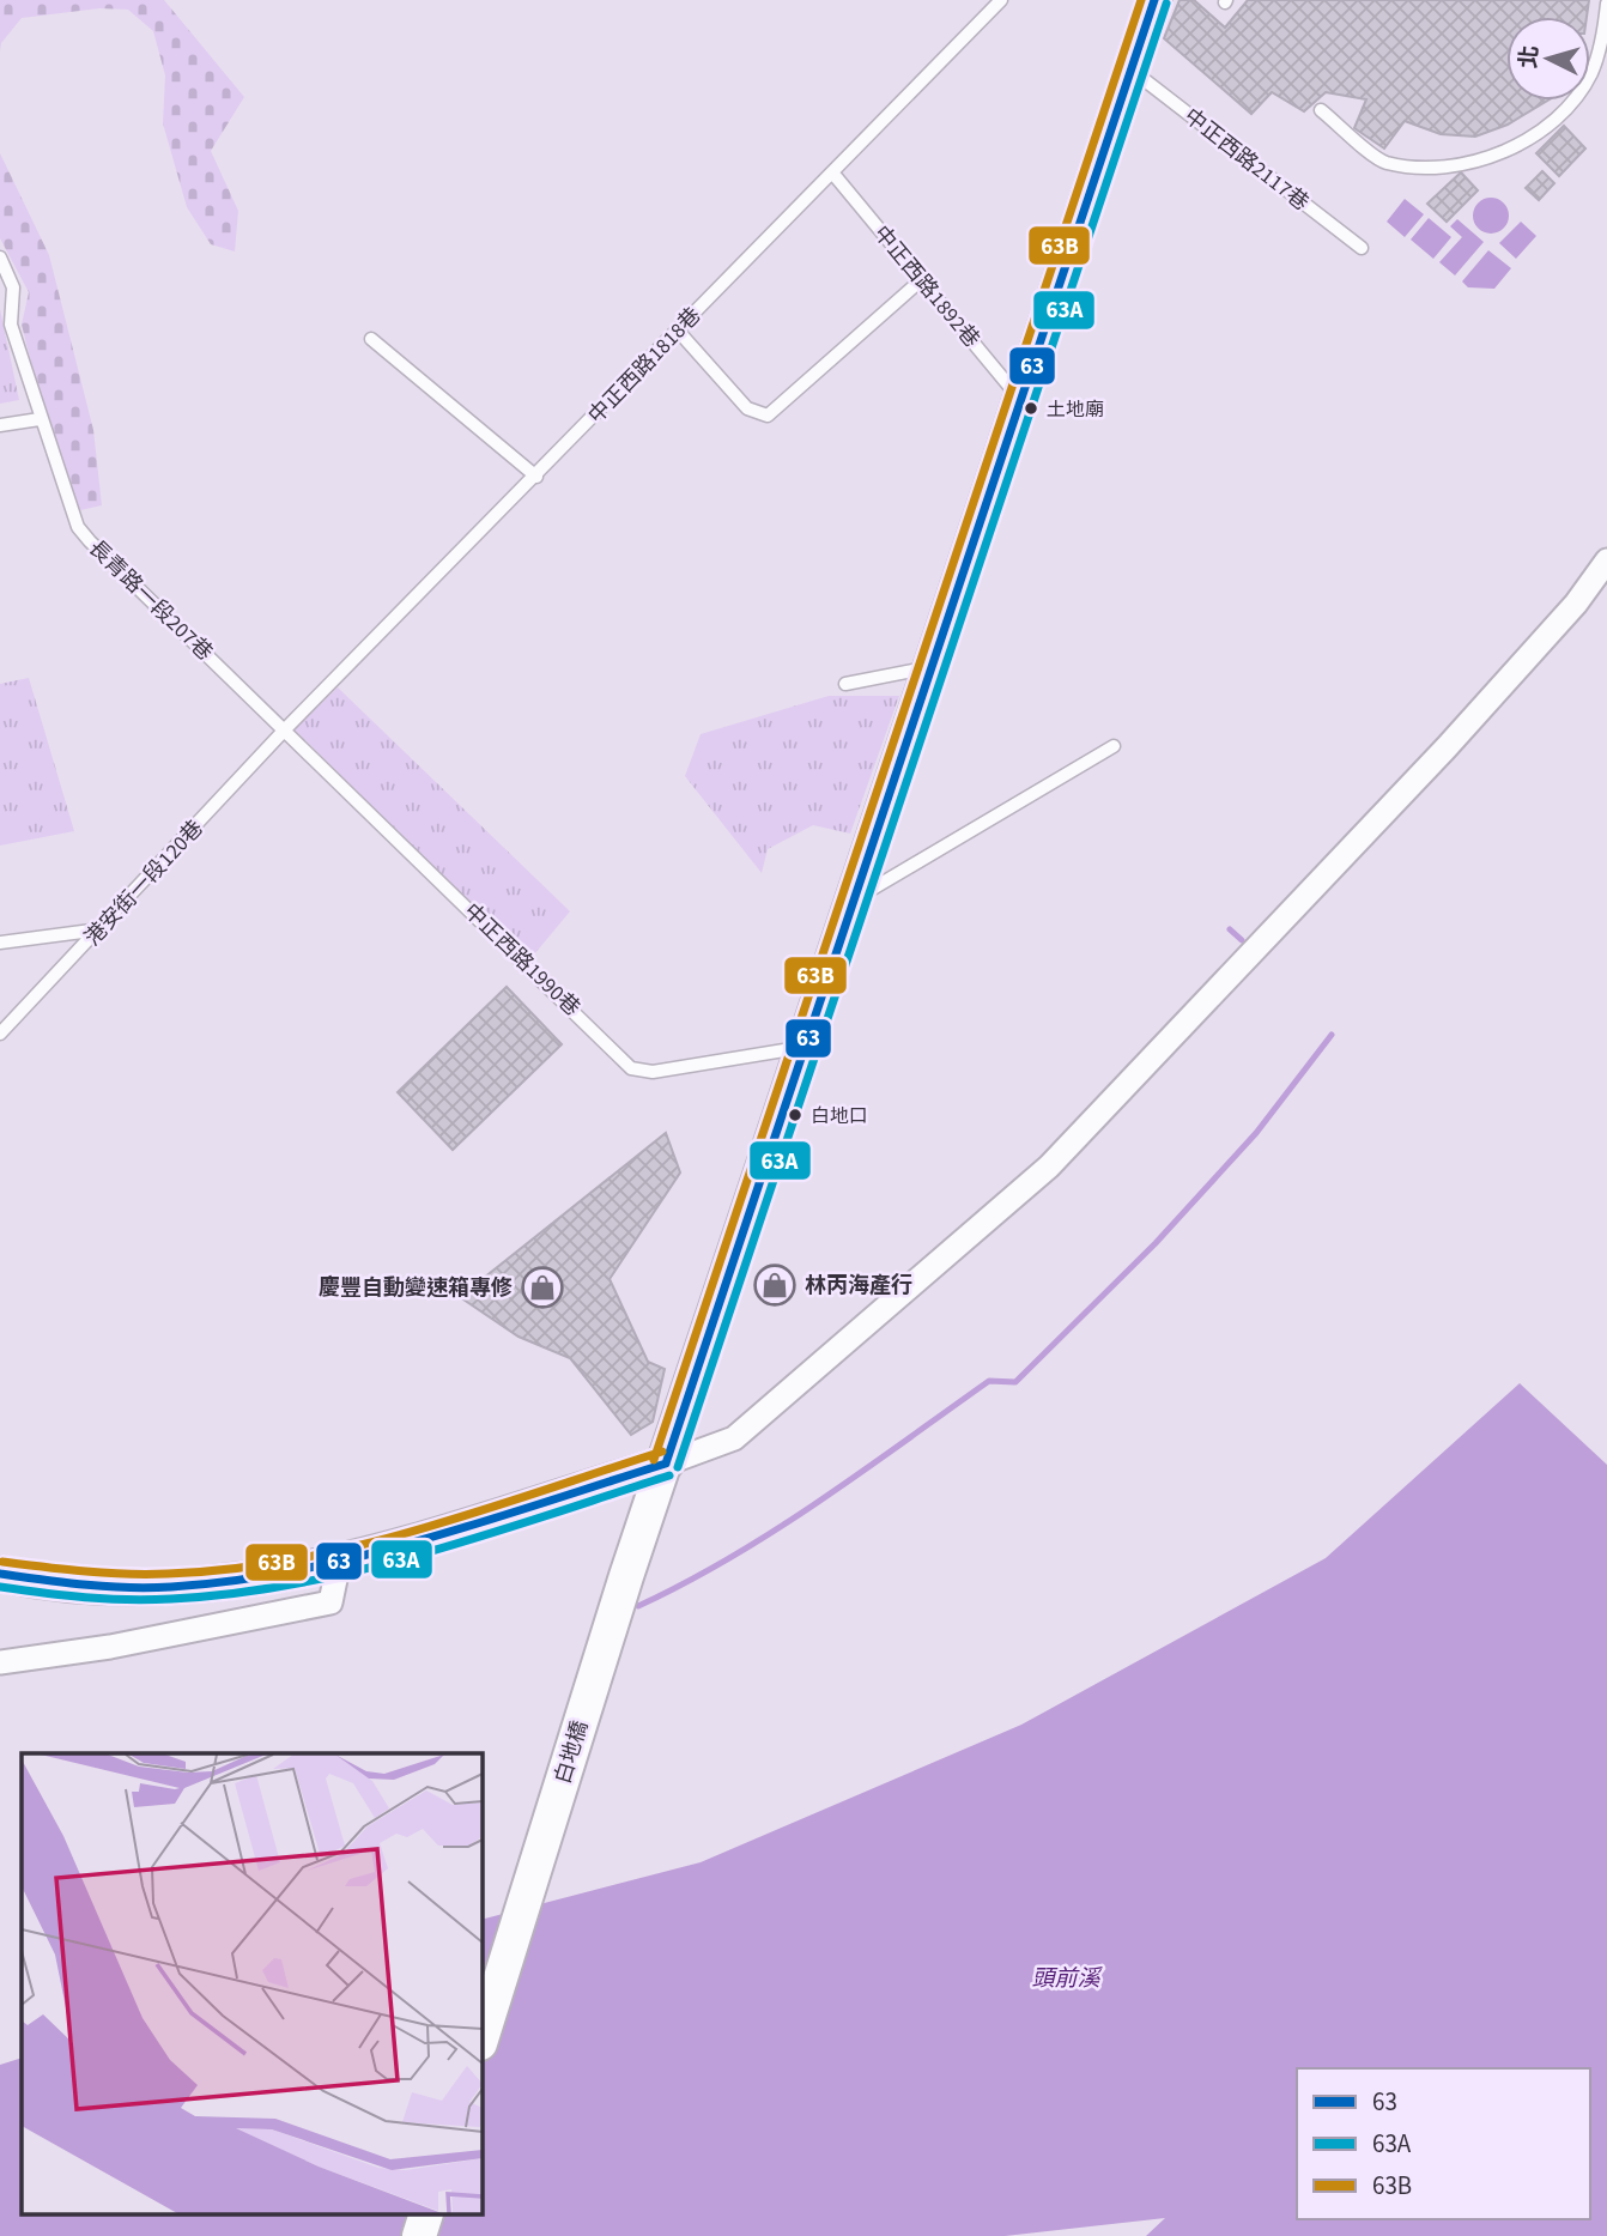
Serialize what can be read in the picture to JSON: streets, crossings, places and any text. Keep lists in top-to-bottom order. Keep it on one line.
{"streets":{"main road":["白地橋"],"lane":["中正西路2117巷","中正西路1892巷","中正西路1818巷","長青路一段207巷","港安街一段120巷","中正西路1990巷"]},"crossings":[["中正西路2117巷","白地橋"],["中正西路1892巷","中正西路1818巷"],["中正西路1892巷","白地橋"],["中正西路1818巷","長青路一段207巷"],["中正西路1818巷","港安街一段120巷"],["中正西路1818巷","中正西路1990巷"],["長青路一段207巷","港安街一段120巷"],["長青路一段207巷","中正西路1990巷"],["港安街一段120巷","中正西路1990巷"],["中正西路1990巷","白地橋"]],"water":["頭前溪"],"places":{"other":["土地廟","白地口"],"shop":["林丙海產行","慶豐自動變速箱專修"]},"lines":["transit line 63","transit line 63B","transit line 63A"],"legend":["63","63A","63B"],"north":"left"}
